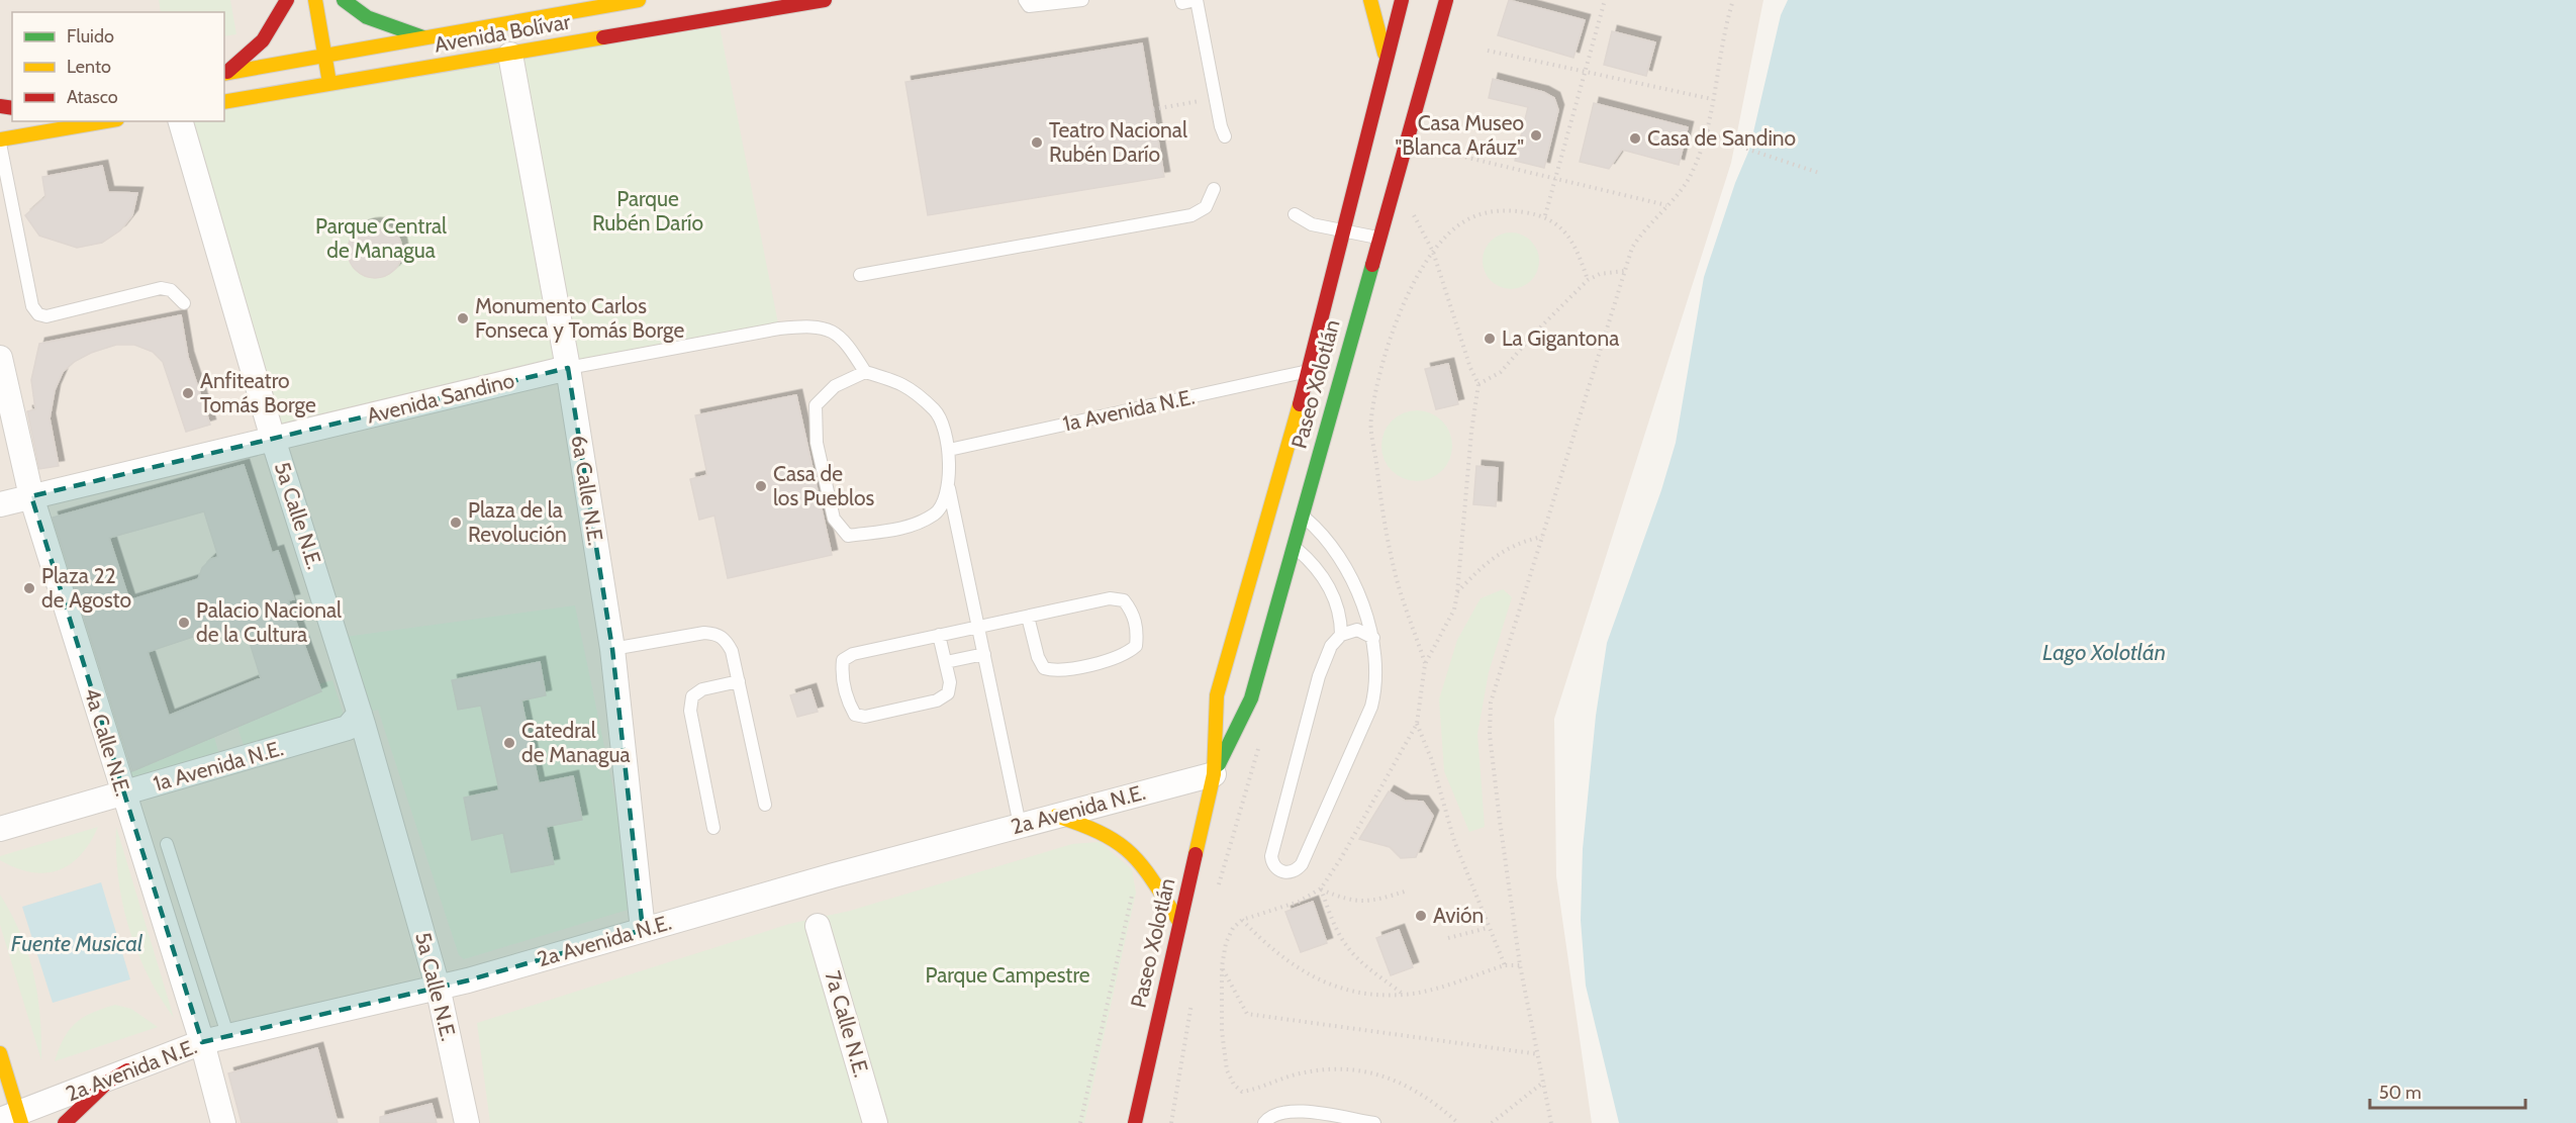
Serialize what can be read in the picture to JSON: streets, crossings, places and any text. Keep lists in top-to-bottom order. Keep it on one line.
{"streets":{"main road":["Avenida Bolívar","Paseo Xolotlán"],"street":["Avenida Sandino","1a Avenida N.E.","6a Calle N.E.","5a Calle N.E.","4a Calle N.E.","2a Avenida N.E.","7a Calle N.E."]},"crossings":[["Avenida Bolívar","6a Calle N.E."],["Paseo Xolotlán","1a Avenida N.E."],["Paseo Xolotlán","2a Avenida N.E."],["Avenida Sandino","1a Avenida N.E."],["Avenida Sandino","6a Calle N.E."],["Avenida Sandino","5a Calle N.E."],["Avenida Sandino","4a Calle N.E."],["1a Avenida N.E.","5a Calle N.E."],["1a Avenida N.E.","4a Calle N.E."],["6a Calle N.E.","2a Avenida N.E."],["5a Calle N.E.","2a Avenida N.E."],["4a Calle N.E.","2a Avenida N.E."]],"water":["Lago Xolotlán","Fuente Musical"],"parks":["Parque Rubén Darío","Parque Central de Managua","Parque Campestre"],"places":["Casa Museo \"Blanca Aráuz\"","Casa de Sandino","Teatro Nacional Rubén Darío","Monumento Carlos Fonseca y Tomás Borge","La Gigantona","Anfiteatro Tomás Borge","Casa de los Pueblos","Plaza de la Revolución","Plaza 22 de Agosto","Palacio Nacional de la Cultura","Catedral de Managua","Avión"],"legend":["Fluido","Lento","Atasco"],"scale_bar":"50 m"}
